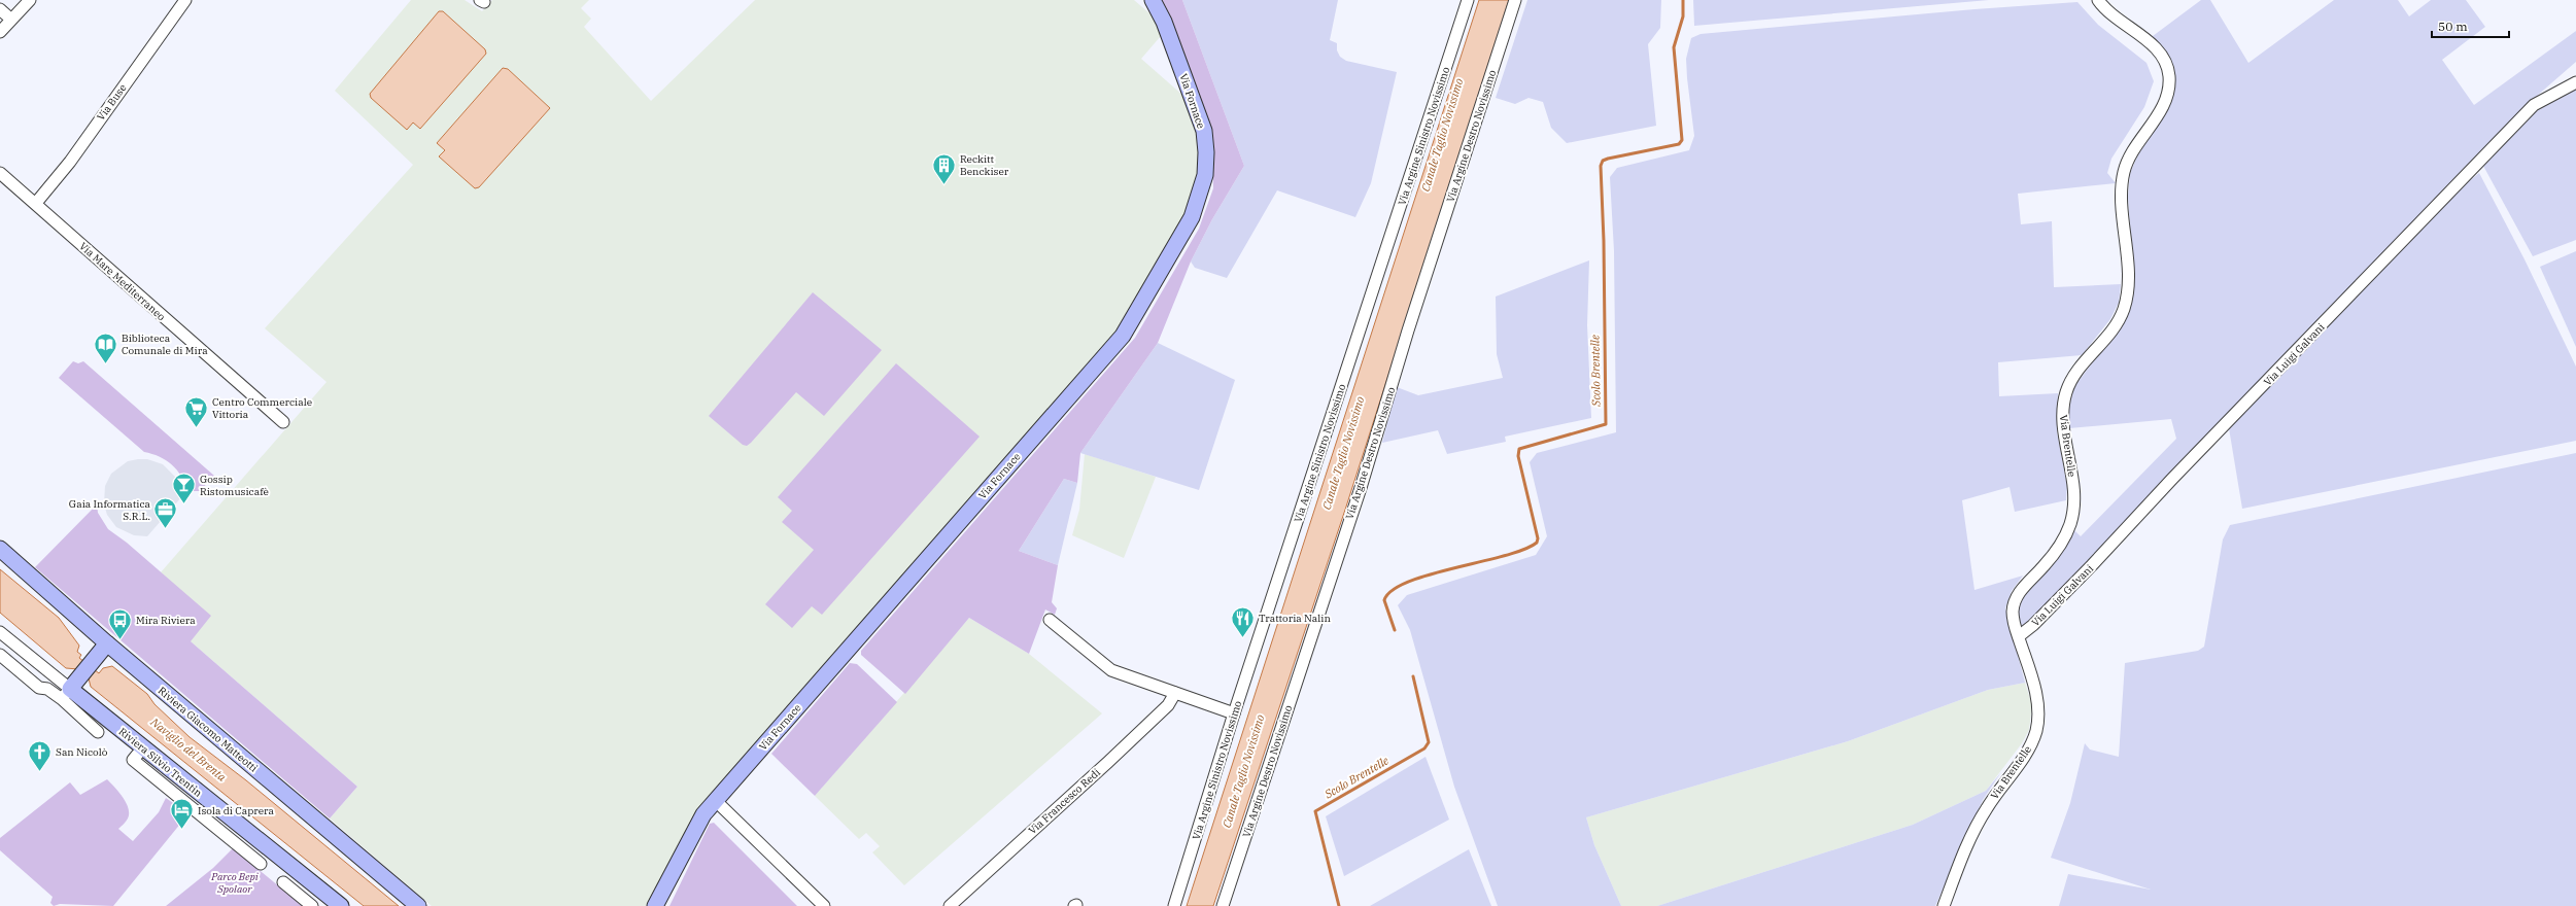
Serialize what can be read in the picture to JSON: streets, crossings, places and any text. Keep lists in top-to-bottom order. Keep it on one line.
{"streets":{"street":["Via Fornace","Via Buse","Via Argine Sinistro Novissimo","Via Argine Destro Novissimo","Via Mare Mediterraneo","Via Luigi Galvani","Via Brentelle","Riviera Giacomo Matteotti","Riviera Silvio Trentin","Via Francesco Redi"]},"crossings":[["Via Buse","Via Mare Mediterraneo"],["Via Luigi Galvani","Via Brentelle"]],"water":["Canale Taglio Novissimo","Scolo Brentelle","Naviglio del Brenta"],"parks":["Parco Bepi Spolaor"],"places":{"building":["Reckitt Benckiser"],"library":["Biblioteca Comunale di Mira"],"supermarket":["Centro Commerciale Vittoria"],"bar":["Gossip Ristomusicafè"],"office":["Gaia Informatica S.R.L."],"restaurant":["Trattoria Nalin"],"bus stop":["Mira Riviera"],"church":["San Nicolò"],"hotel":["Isola di Caprera"]},"scale_bar":"50 m"}
